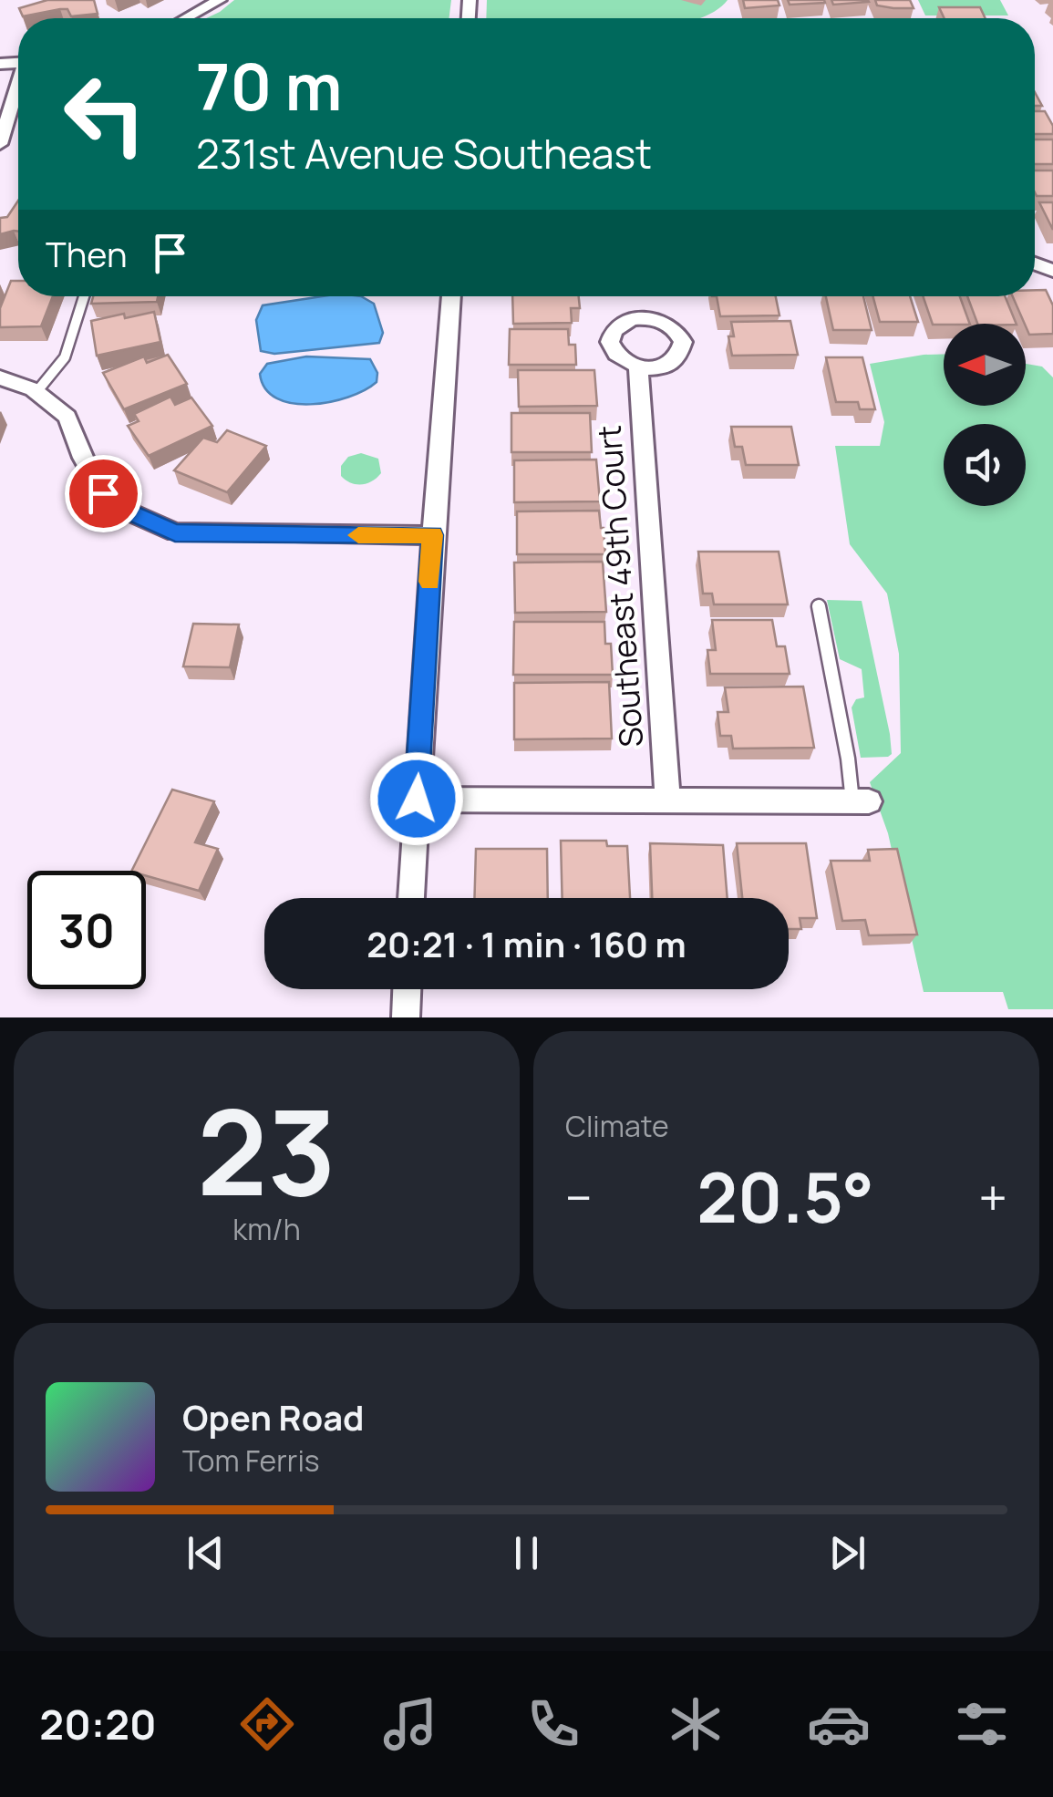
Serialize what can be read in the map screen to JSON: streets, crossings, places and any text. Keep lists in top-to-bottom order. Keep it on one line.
{"streets":{"street":["Southeast 49th Court"]},"north":"left","page":{"turn":["70 m","231st Avenue Southeast"],"then":"Then","limit":"30","trip":"20:21 · 1 min · 160 m","tile":[["23","km/h"],"Climate"],"heat":["−","20.5°","+"],"song":["Open Road","Tom Ferris"],"tabs":"20:20"}}
